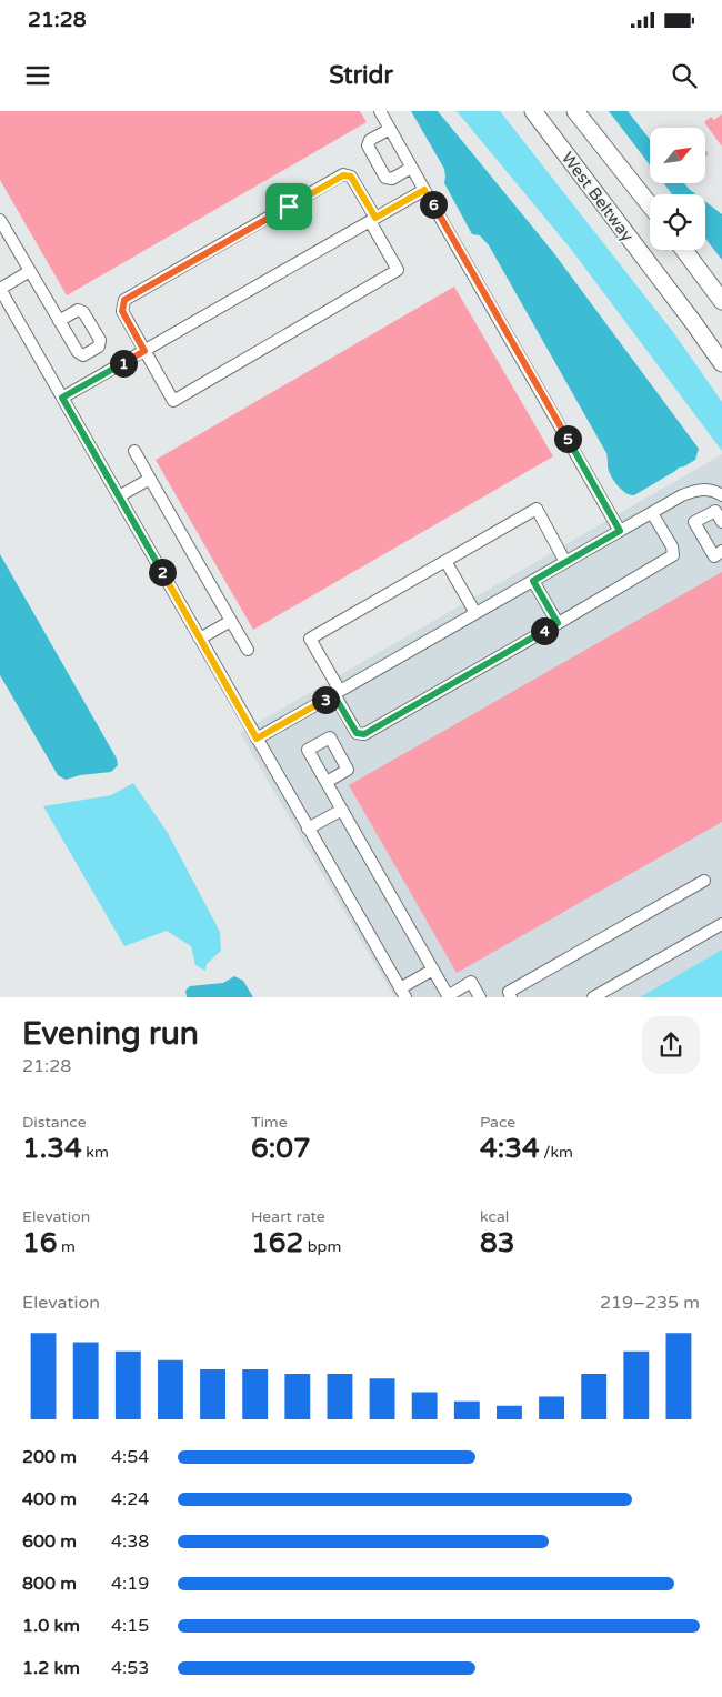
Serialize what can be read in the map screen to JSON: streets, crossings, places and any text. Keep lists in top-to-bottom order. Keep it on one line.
{"streets":{"highway":["West Beltway"]},"north":"top right","page":{"status":"21:28","header":"Stridr","pins":["6","1","5","2","4","3"],"heading":["Evening run","21:28"],"stats":[["Distance","1.34 km"],["Time","6:07"],["Pace","4:34 /km"],["Elevation","16 m"],["Heart rate","162 bpm"],["kcal","83"]],"chart":["Elevation","219–235 m"],"list":[{"name":"200 m","note":"4:54"},{"name":"400 m","note":"4:24"},{"name":"600 m","note":"4:38"},{"name":"800 m","note":"4:19"},{"name":"1.0 km","note":"4:15"},{"name":"1.2 km","note":"4:53"}]}}
